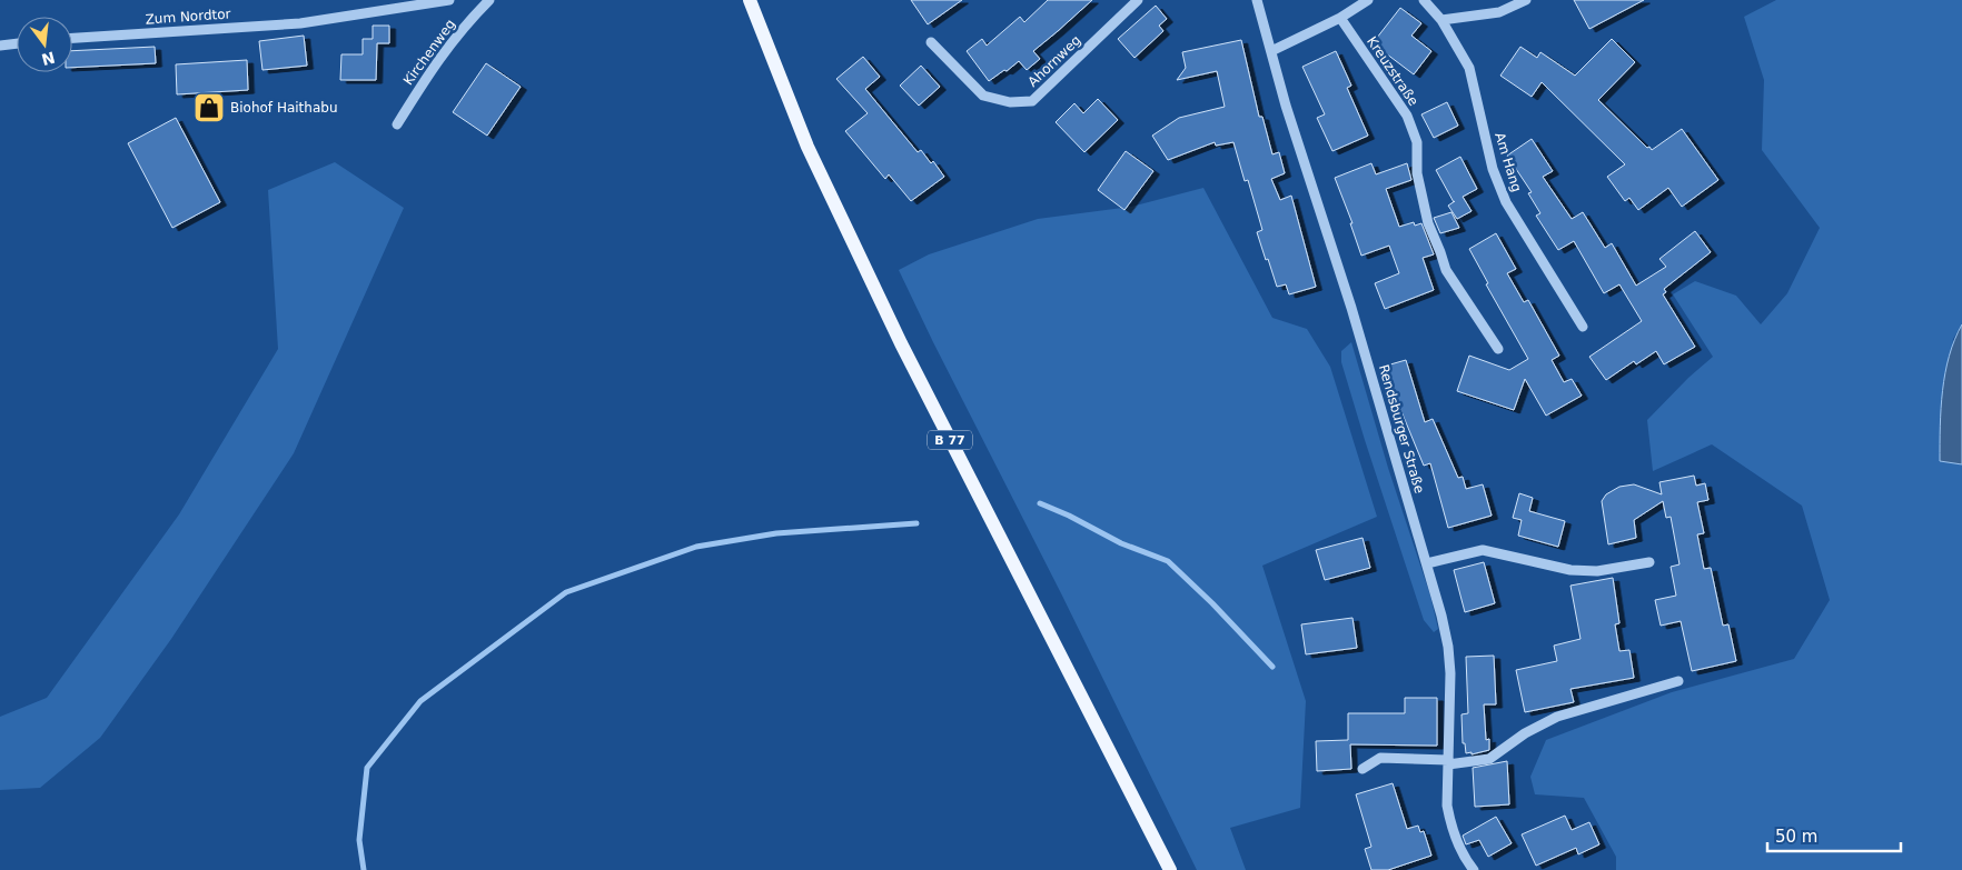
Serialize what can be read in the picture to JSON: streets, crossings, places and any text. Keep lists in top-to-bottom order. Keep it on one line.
{"streets":{"main road":["B 77"],"street":["Zum Nordtor","Kirchenweg","Ahornweg","Kreuzstraße","Am Hang","Rendsburger Straße"]},"places":{"shop":["Biohof Haithabu"]},"scale_bar":"50 m","north":"bottom"}
